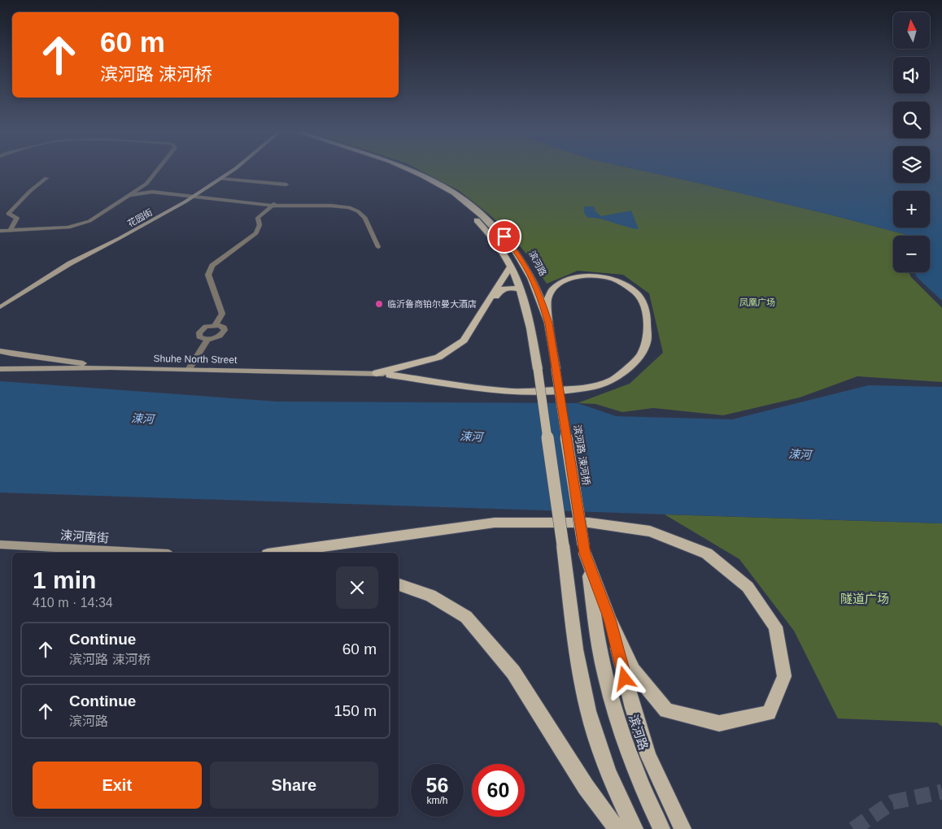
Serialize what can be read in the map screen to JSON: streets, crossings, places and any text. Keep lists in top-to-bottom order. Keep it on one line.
{"streets":{"main road":["花园街","滨河路","Shuhe North Street","滨河路 涑河桥","涑河南街"]},"crossings":[["滨河路","滨河路 涑河桥"]],"water":["涑河"],"parks":["凤凰广场","隧道广场"],"places":["临沂鲁商铂尔曼大酒店"],"north":"top","page":{"map_buttons":["+","−"],"turn":["60 m","滨河路 涑河桥"],"heading":["1 min","410 m · 14:34"],"list":[{"name":"Continue","note":"滨河路 涑河桥","value":"60 m"},{"name":"Continue","note":"滨河路","value":"150 m"}],"buttons":["Exit","Share"],"speed":"56 km/h","limit":"60"}}
